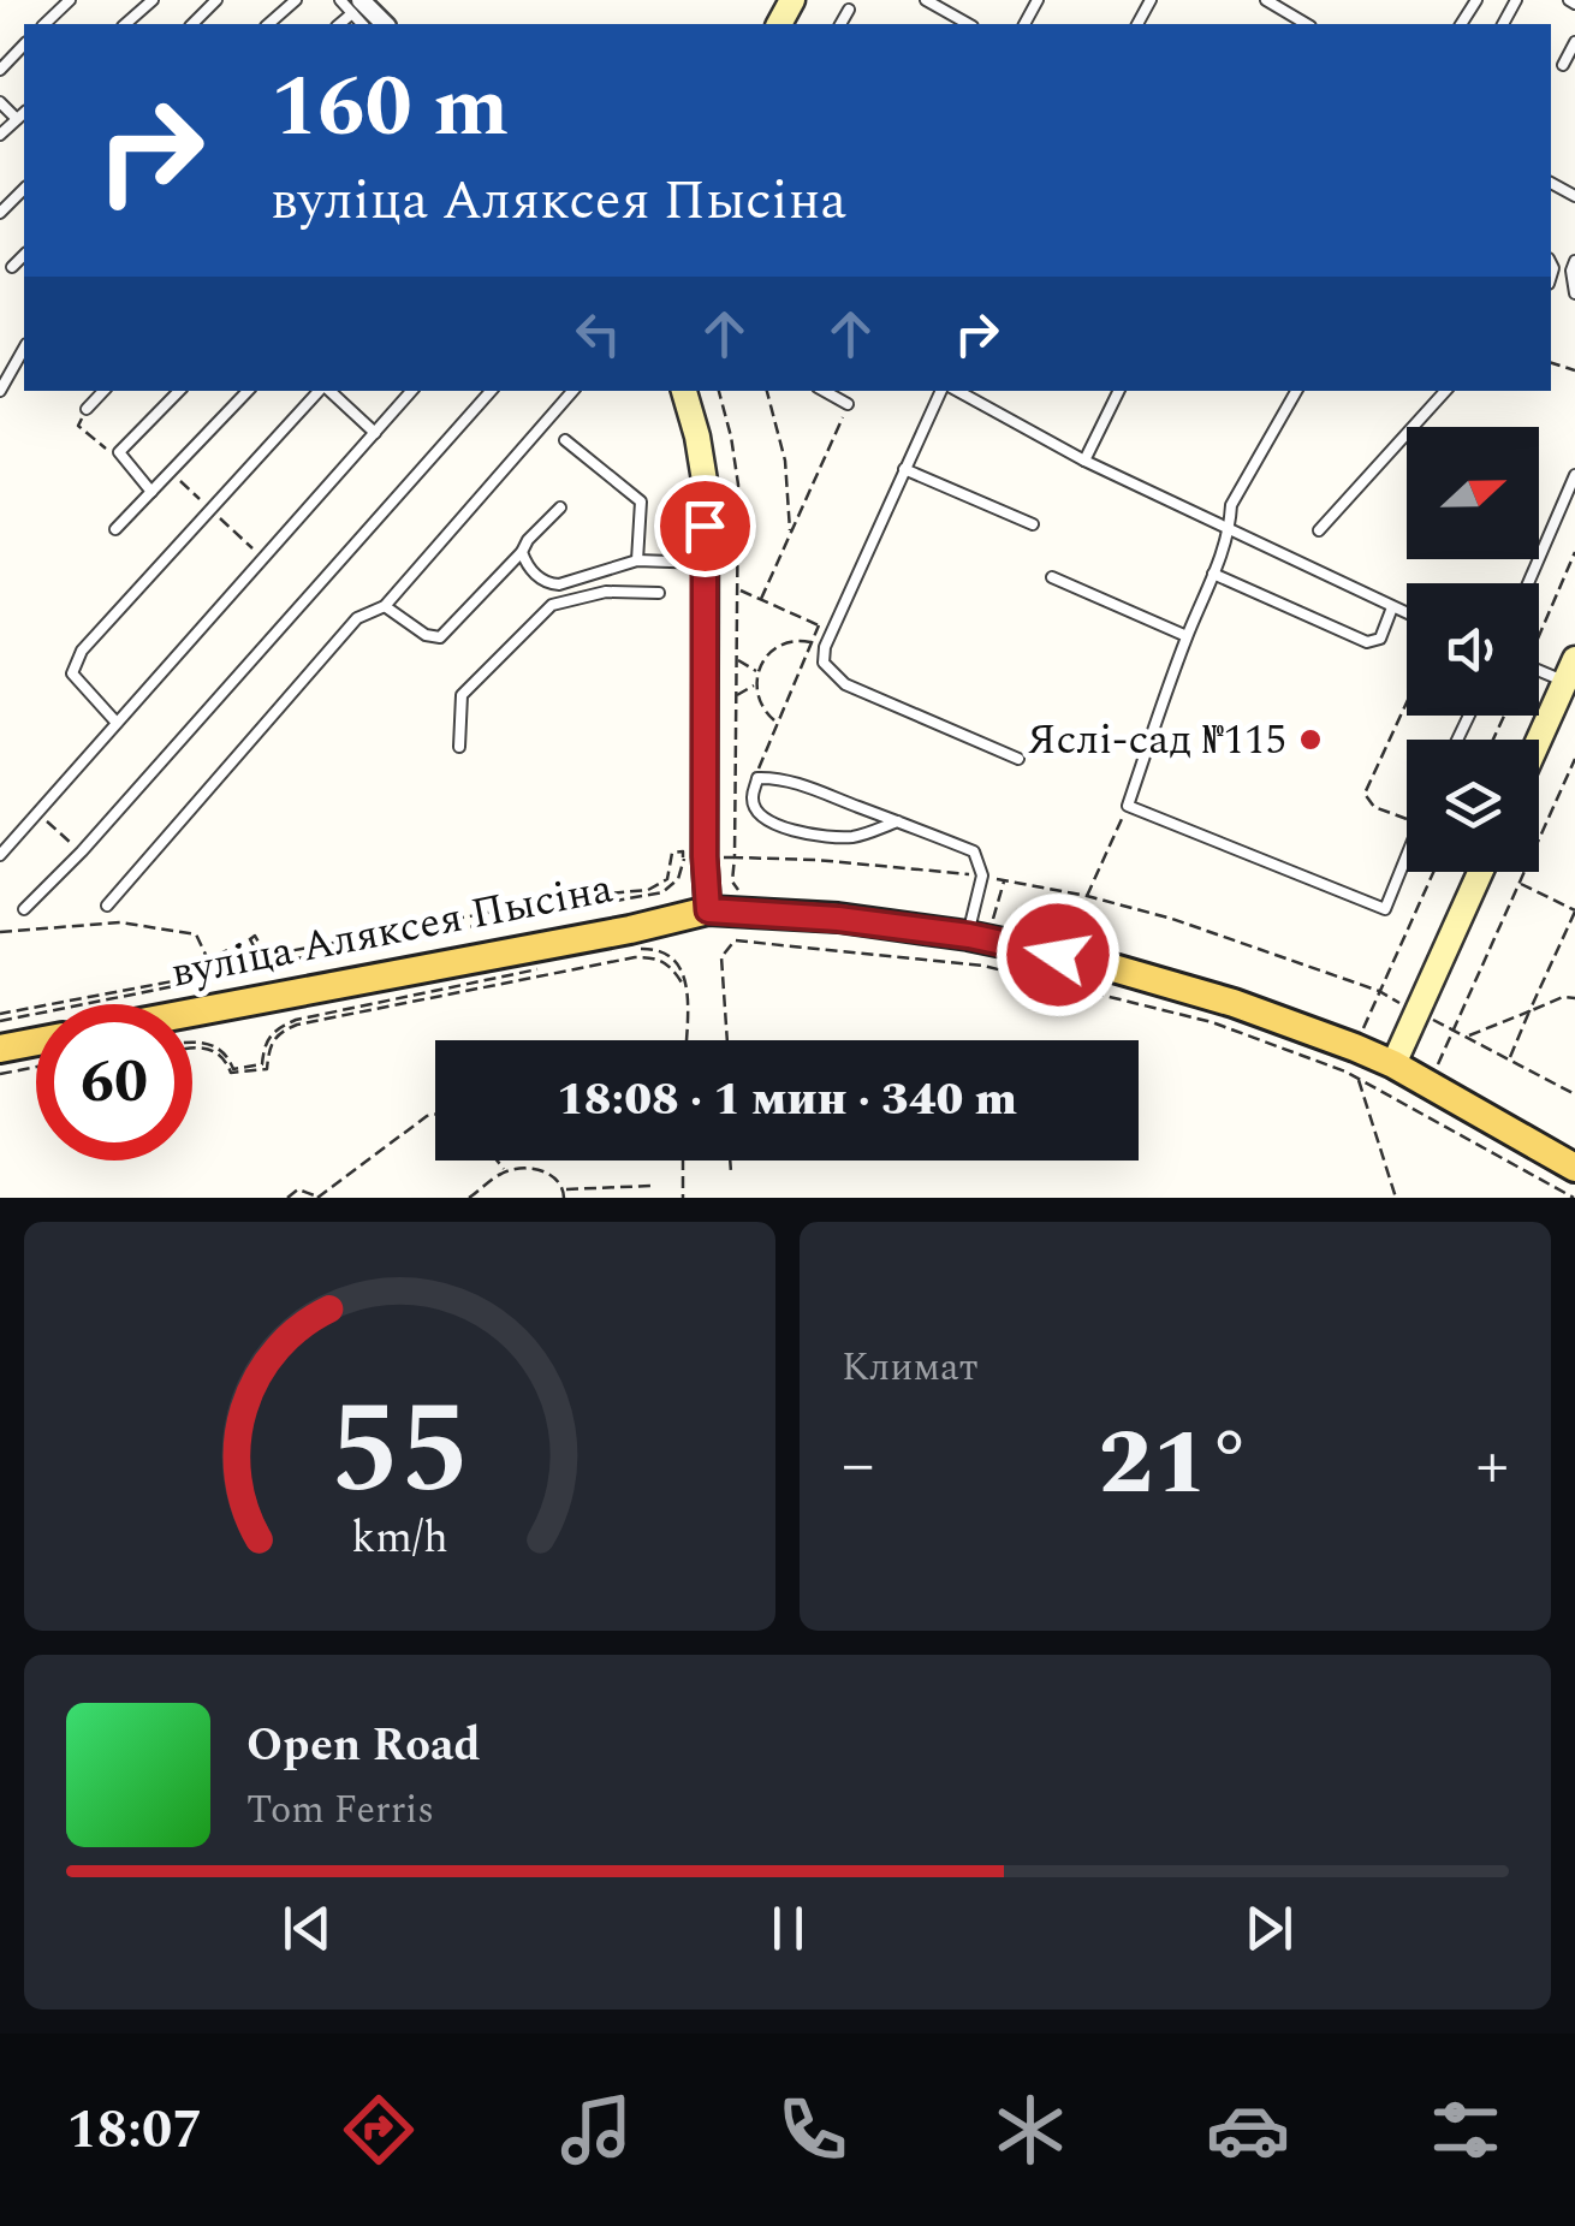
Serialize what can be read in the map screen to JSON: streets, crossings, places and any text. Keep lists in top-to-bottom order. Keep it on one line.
{"streets":{"main road":["вуліца Аляксея Пысіна"]},"places":["Яслі-сад №115"],"north":"right","page":{"turn":["160 m","вуліца Аляксея Пысіна"],"limit":"60","trip":"18:08 · 1 мин · 340 m","tile":"Климат","heat":["−","21°","+"],"song":["Open Road","Tom Ferris"],"tabs":"18:07","gauge":["55","km/h"]}}
